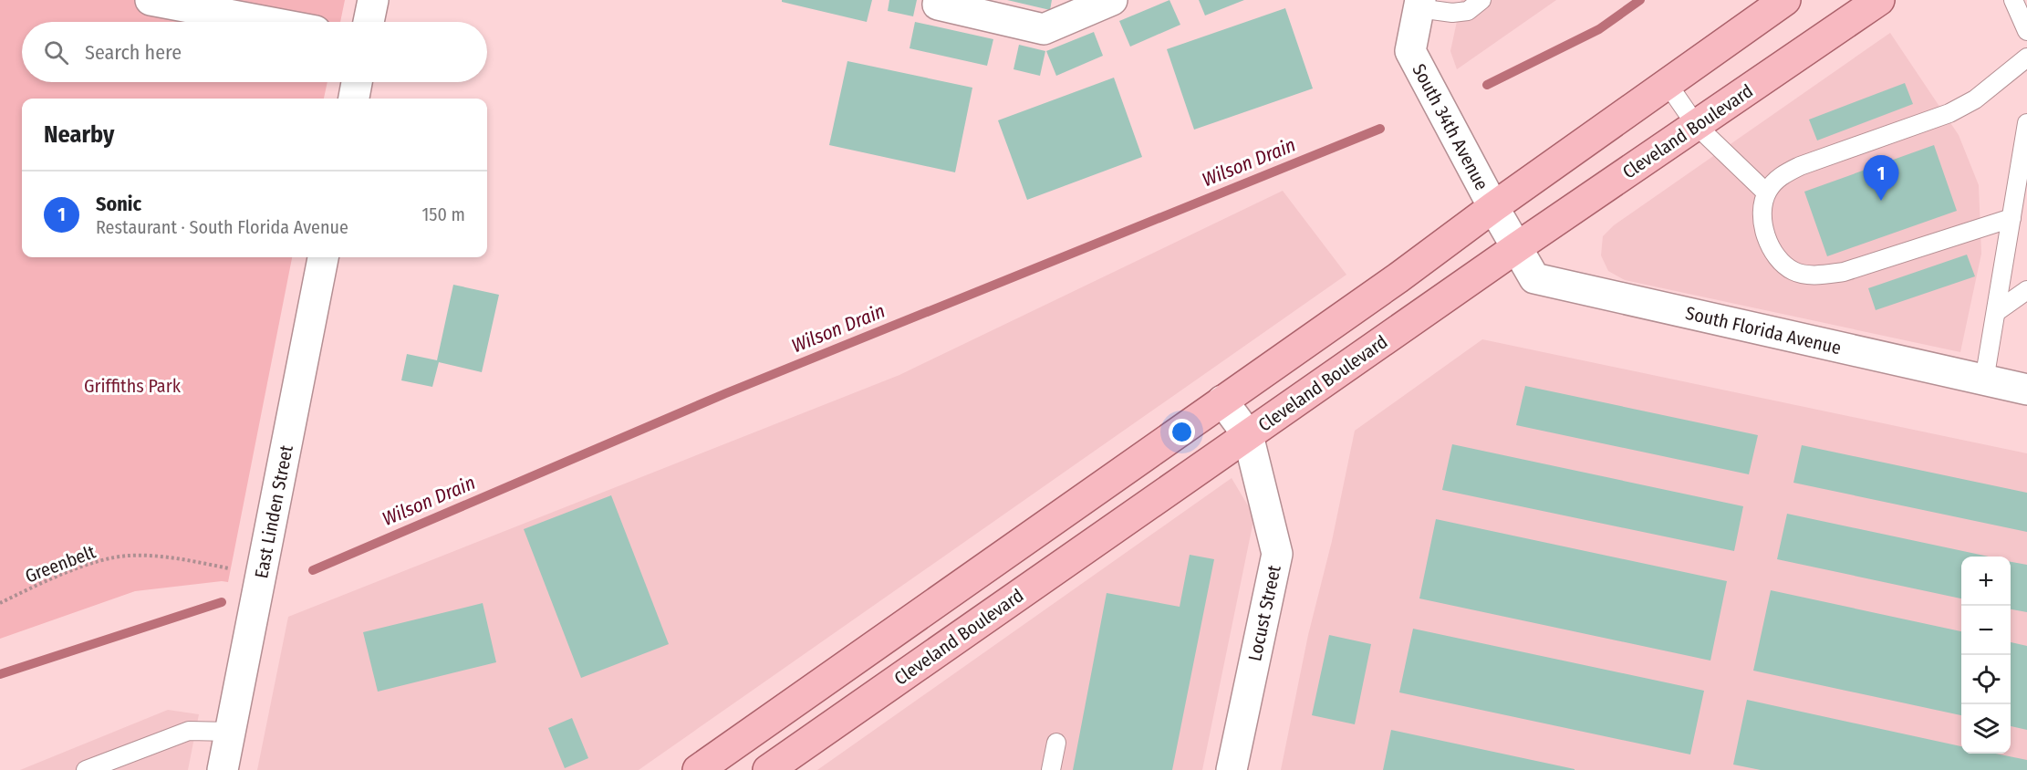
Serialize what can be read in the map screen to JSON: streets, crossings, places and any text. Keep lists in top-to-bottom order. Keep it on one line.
{"streets":{"main road":["Cleveland Boulevard"],"street":["South 34th Avenue","South Florida Avenue","East Linden Street","Locust Street"],"path":["Greenbelt"]},"crossings":[["South 34th Avenue","Cleveland Boulevard"],["South 34th Avenue","South Florida Avenue"],["Cleveland Boulevard","South Florida Avenue"],["Cleveland Boulevard","Locust Street"]],"water":["Wilson Drain"],"parks":["Griffiths Park"],"page":{"search":"Search here","heading":"Nearby","pins":"1","list":[{"mark":"1","name":"Sonic","note":"Restaurant · South Florida Avenue","value":"150 m"}],"map_buttons":["+","−"]}}
